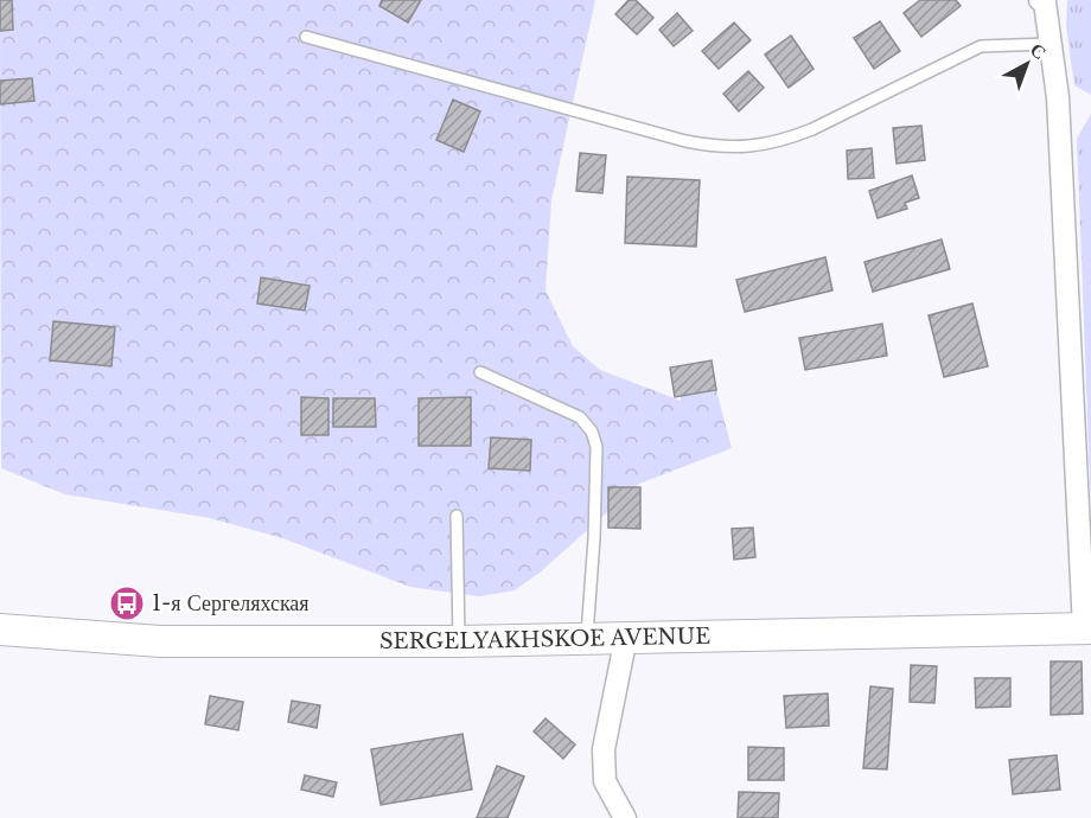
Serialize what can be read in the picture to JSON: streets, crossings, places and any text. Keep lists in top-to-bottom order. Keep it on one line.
{"streets":{"main road":["SERGELYAKHSKOE AVENUE"]},"places":{"bus stop":["1-я Сергеляхская"]},"north":"top right"}
